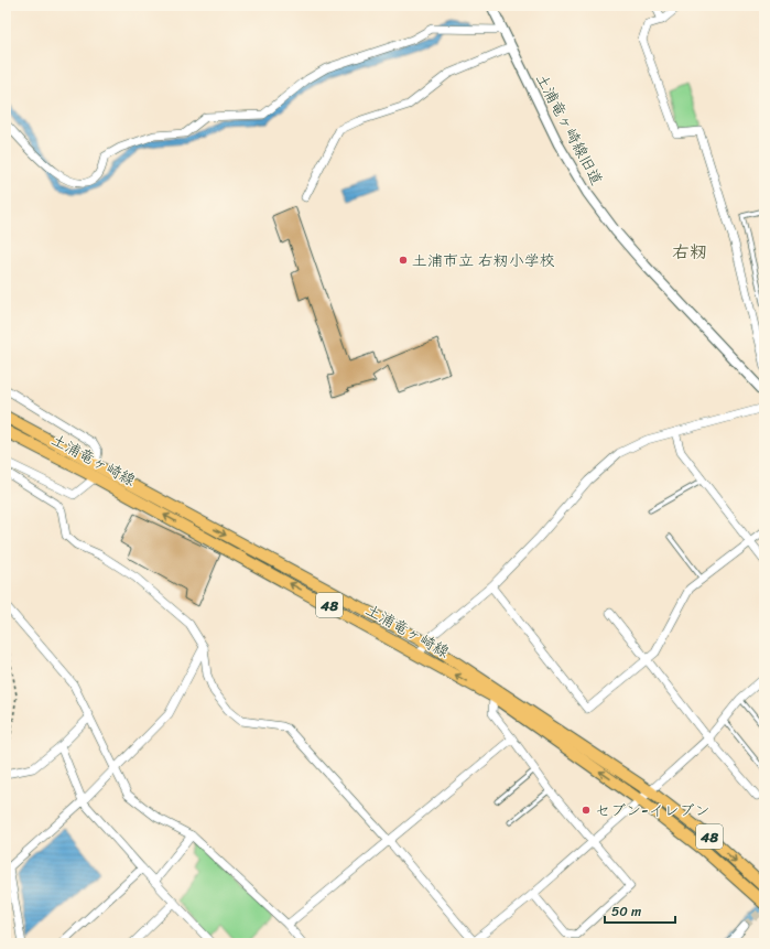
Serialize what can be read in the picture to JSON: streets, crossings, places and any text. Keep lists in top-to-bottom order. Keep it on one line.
{"streets":{"main road":["土浦竜ヶ崎線","48"],"street":["土浦竜ヶ崎線旧道"]},"districts":["右籾"],"places":["土浦市立 右籾小学校","セブン-イレブン"],"scale_bar":"50 m"}
